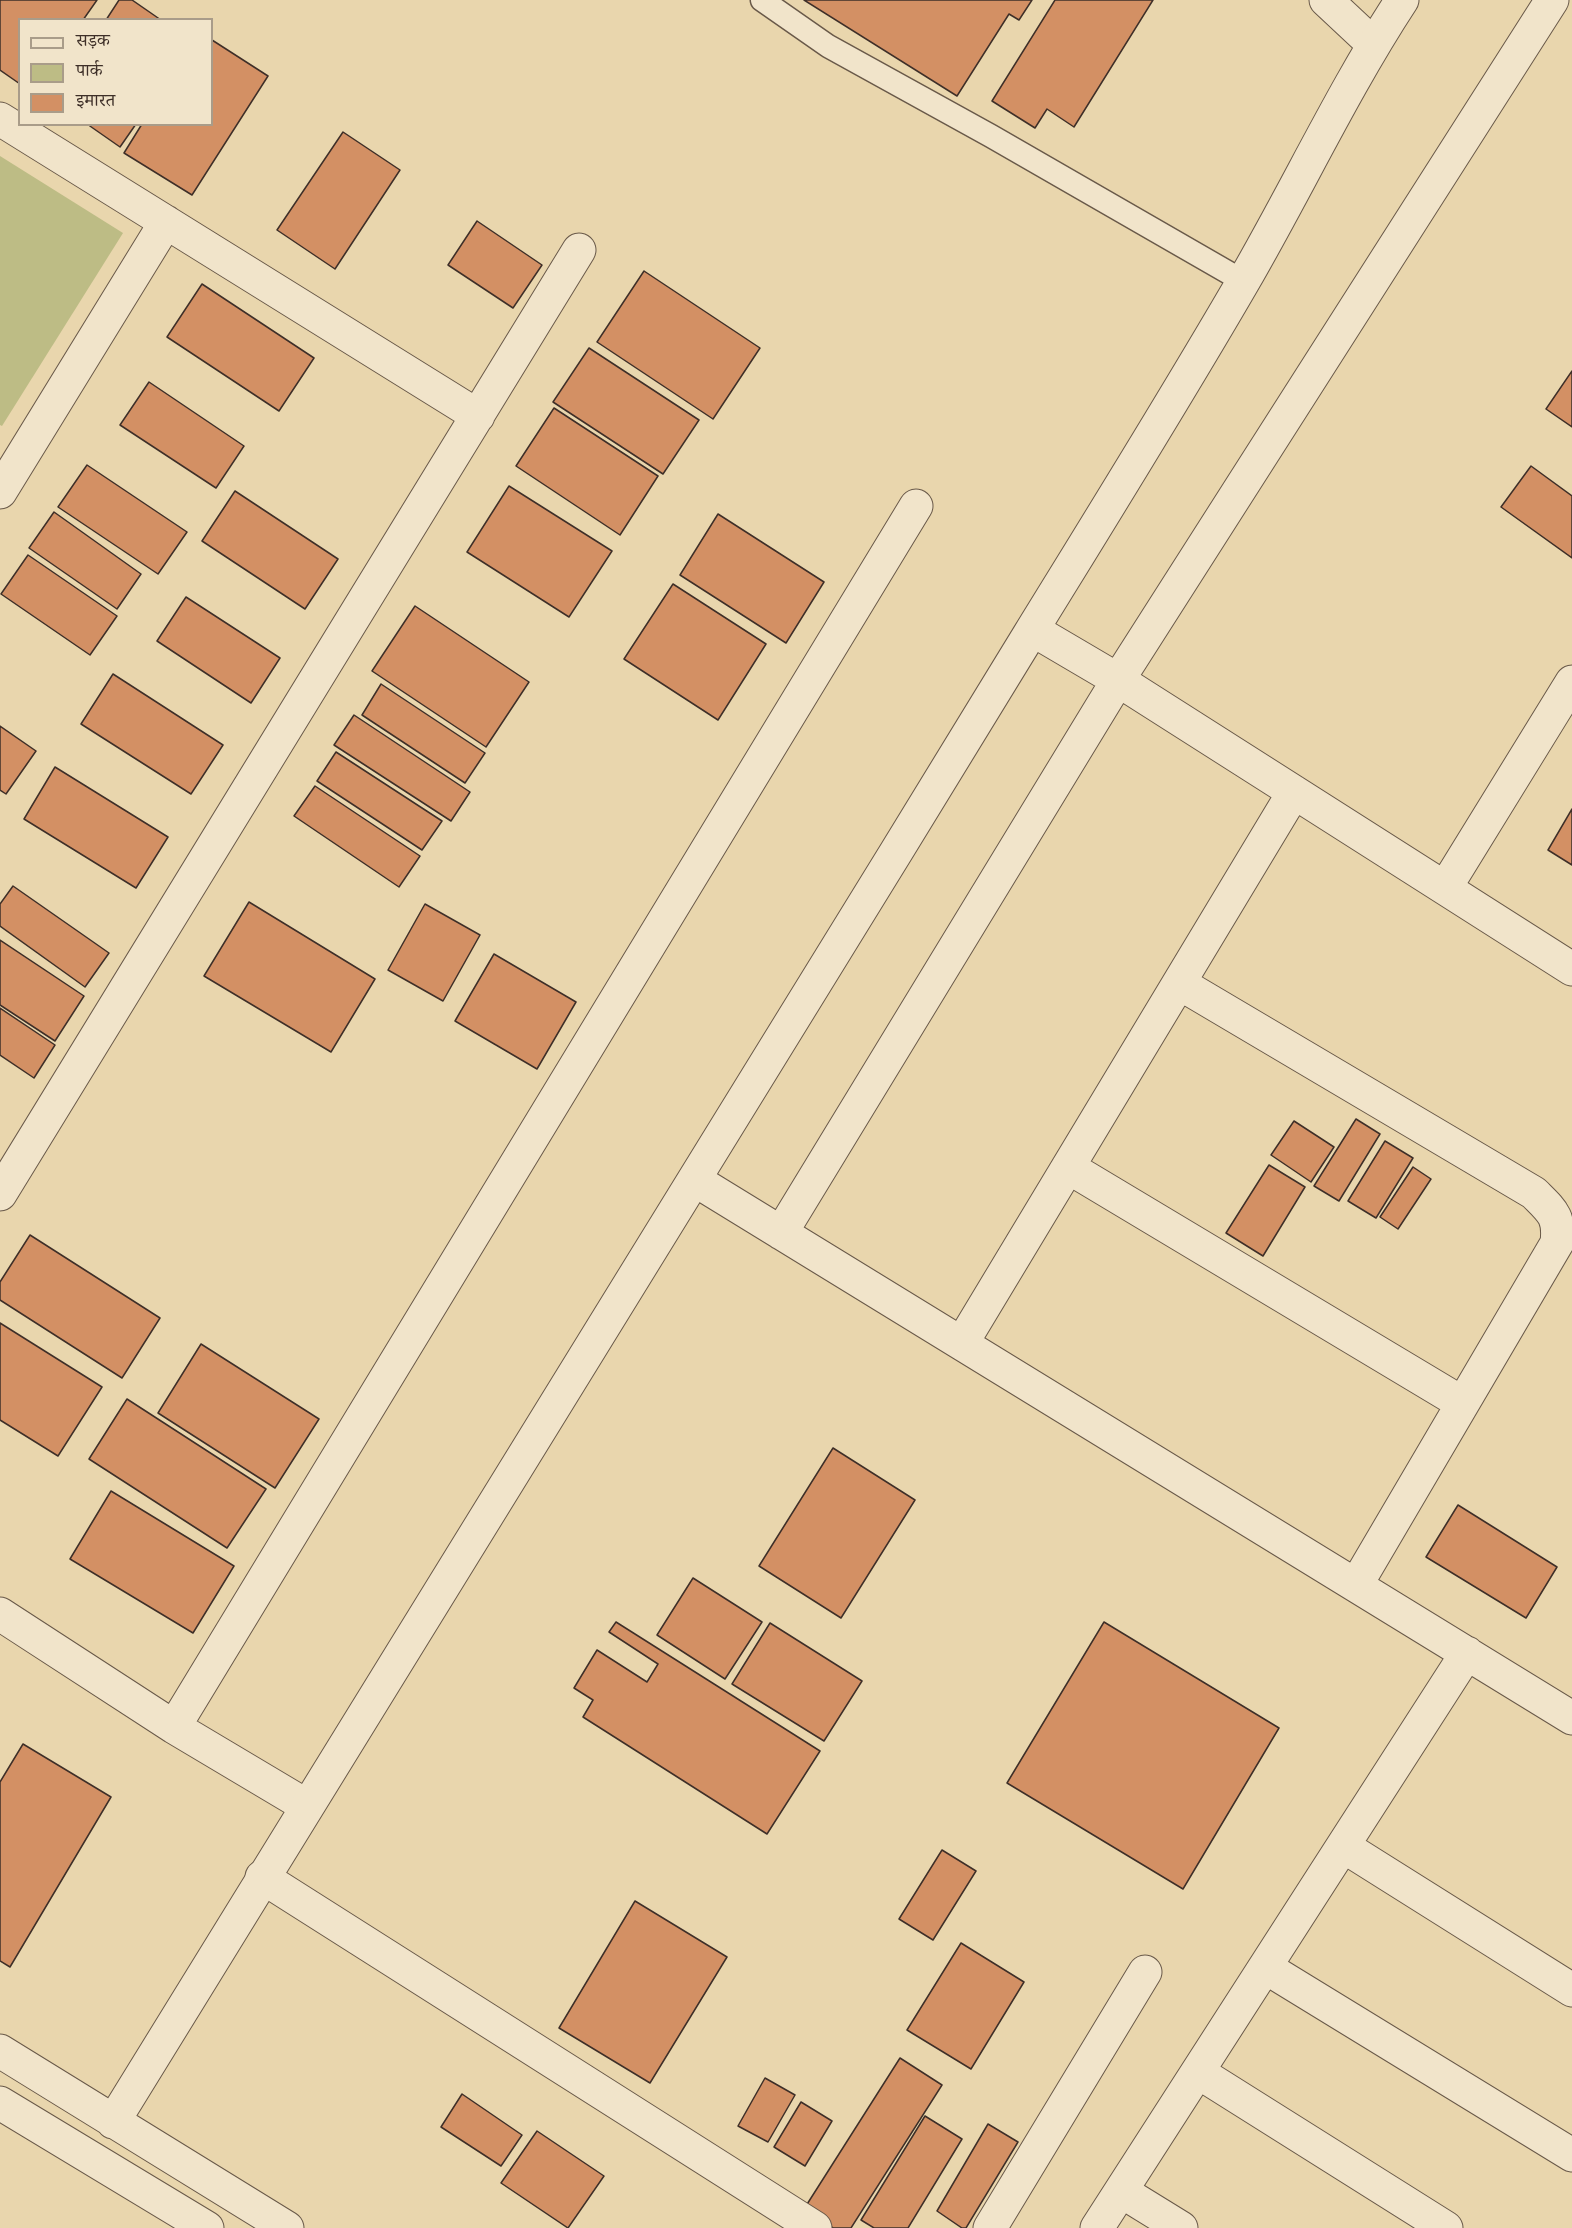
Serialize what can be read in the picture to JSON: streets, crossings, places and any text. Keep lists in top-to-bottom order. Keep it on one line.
{"legend":["सड़क","पार्क","इमारत"]}
